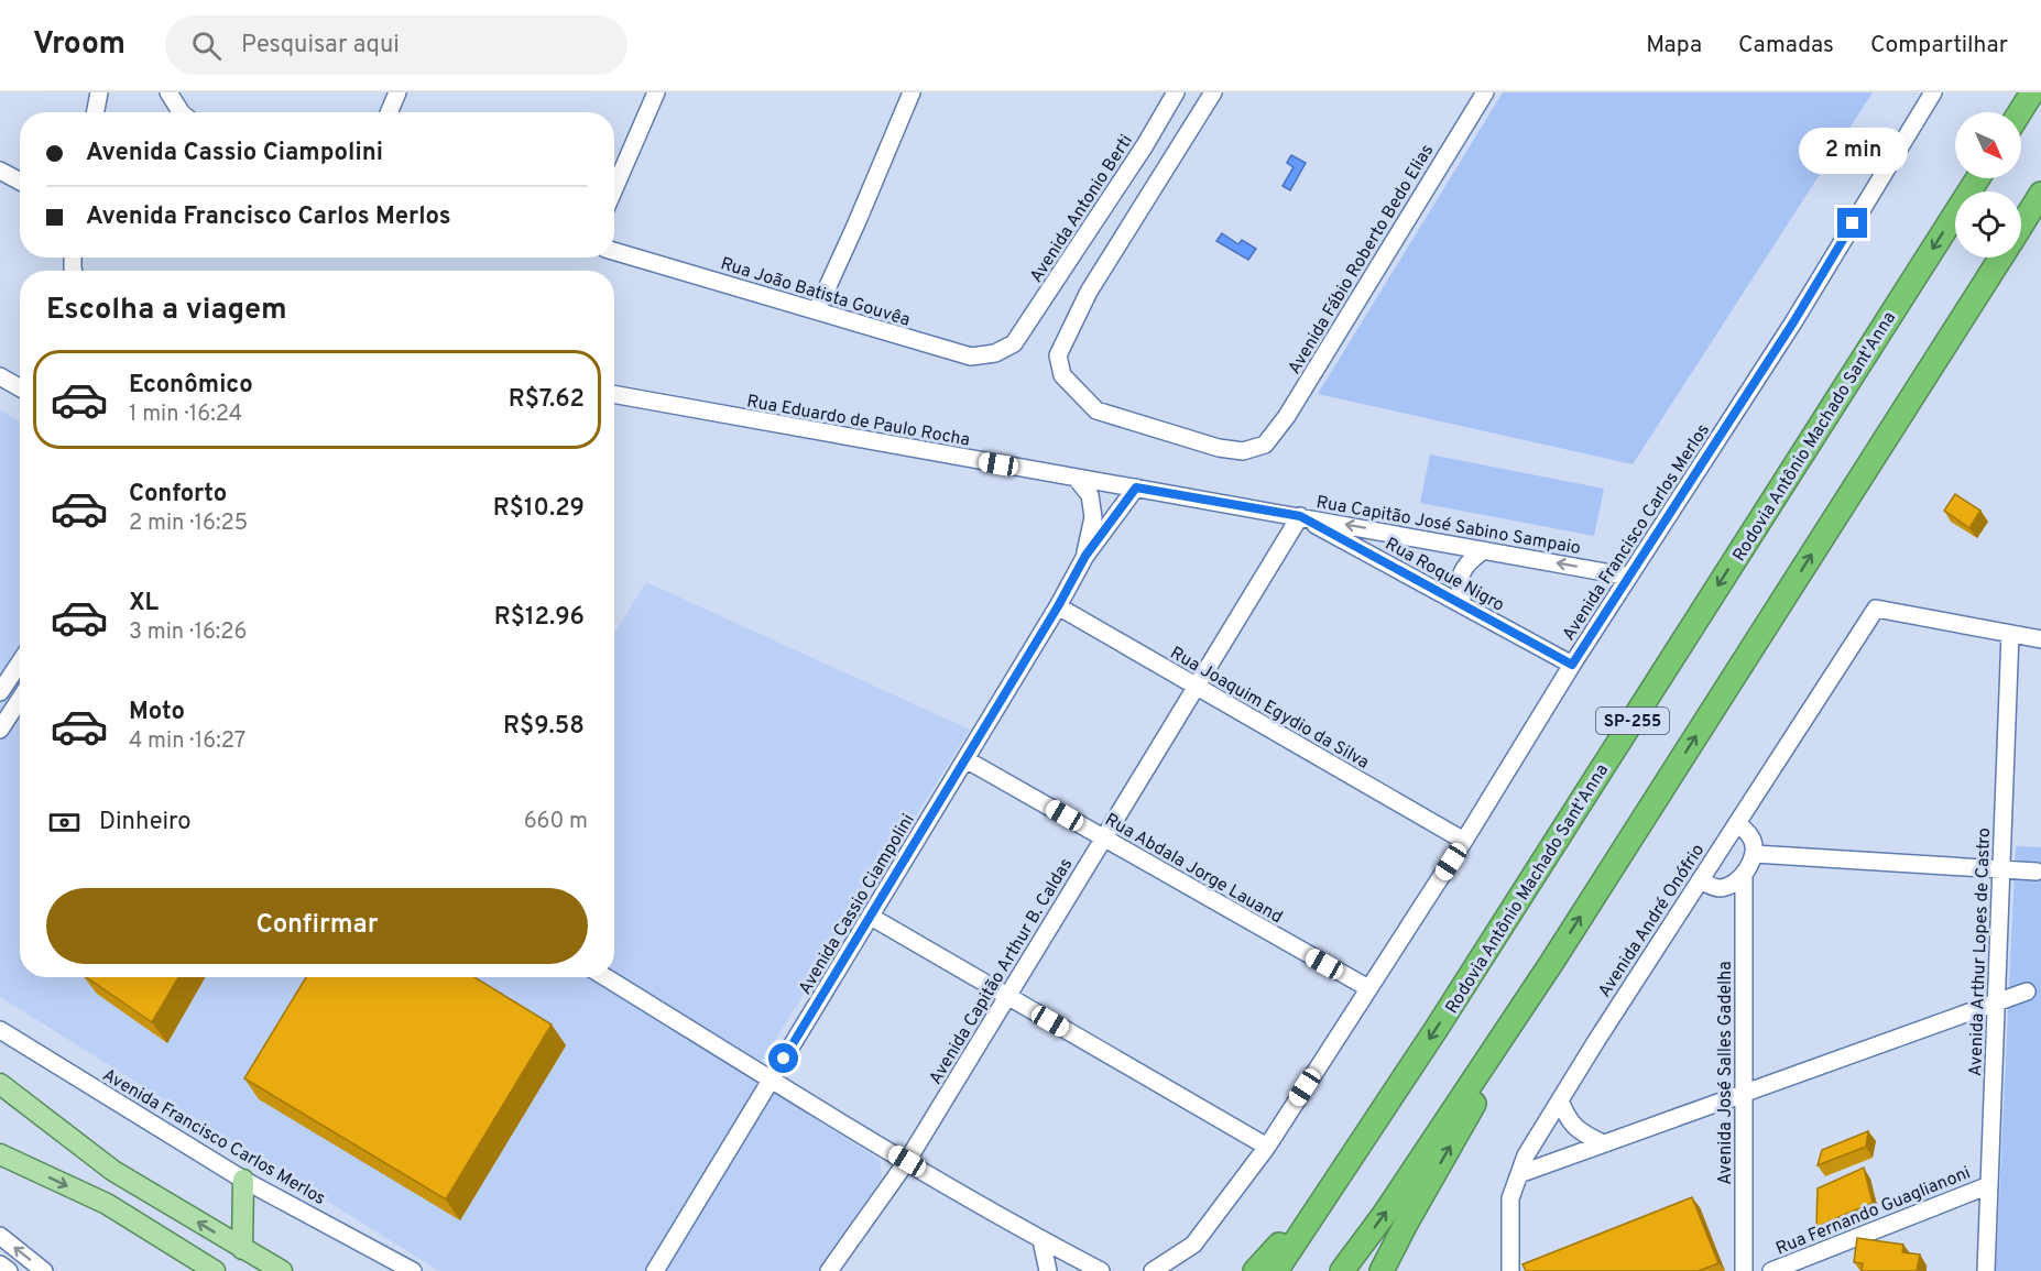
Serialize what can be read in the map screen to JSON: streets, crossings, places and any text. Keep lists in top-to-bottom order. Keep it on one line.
{"streets":{"highway":["Rodovia Antônio Machado Sant'Anna","SP-255"],"street":["Avenida Antonio Berti","Avenida Fábio Roberto Bedo Elias","Rua João Batista Gouvêa","Rua Eduardo de Paulo Rocha","Rua Capitão José Sabino Sampaio","Avenida Francisco Carlos Merlos","Rua Roque Nigro","Rua Joaquim Egydio da Silva","Rua Abdala Jorge Lauand","Avenida Cassio Ciampolini","Avenida André Onófrio","Avenida Arthur Lopes de Castro","Avenida Capitão Arthur B. Caldas","Avenida José Salles Gadelha","Rua Fernando Guaglianoni"]},"crossings":[["Avenida Antonio Berti","Rua João Batista Gouvêa"],["Rua Eduardo de Paulo Rocha","Rua Capitão José Sabino Sampaio"],["Rua Eduardo de Paulo Rocha","Rua Roque Nigro"],["Rua Eduardo de Paulo Rocha","Avenida Capitão Arthur B. Caldas"],["Rua Capitão José Sabino Sampaio","Avenida Francisco Carlos Merlos"],["Rua Capitão José Sabino Sampaio","Rua Roque Nigro"],["Rua Capitão José Sabino Sampaio","Avenida Capitão Arthur B. Caldas"],["Avenida Francisco Carlos Merlos","Rua Roque Nigro"],["Avenida Francisco Carlos Merlos","Rua Joaquim Egydio da Silva"],["Avenida Francisco Carlos Merlos","Rua Abdala Jorge Lauand"],["Rua Roque Nigro","Avenida Capitão Arthur B. Caldas"],["Rua Joaquim Egydio da Silva","Avenida Cassio Ciampolini"],["Rua Joaquim Egydio da Silva","Avenida Capitão Arthur B. Caldas"],["Rua Abdala Jorge Lauand","Avenida Cassio Ciampolini"],["Rua Abdala Jorge Lauand","Avenida Capitão Arthur B. Caldas"],["Avenida André Onófrio","Avenida Arthur Lopes de Castro"],["Avenida Arthur Lopes de Castro","Rua Fernando Guaglianoni"]],"one_way":["Rua Capitão José Sabino Sampaio"],"north":"bottom right","page":{"header":"Vroom","search":"Pesquisar aqui","nav":["Mapa","Camadas","Compartilhar"],"banner":["Avenida Cassio Ciampolini","Avenida Francisco Carlos Merlos"],"bubble":"2 min","heading":"Escolha a viagem","list":[{"name":"Econômico","note":"1 min · 16:24","value":"R$7.62"},{"name":"Conforto","note":"2 min · 16:25","value":"R$10.29"},{"name":"XL","note":"3 min · 16:26","value":"R$12.96"},{"name":"Moto","note":"4 min · 16:27","value":"R$9.58"}],"pay":["Dinheiro","660 m"],"buttons":"Confirmar"}}
